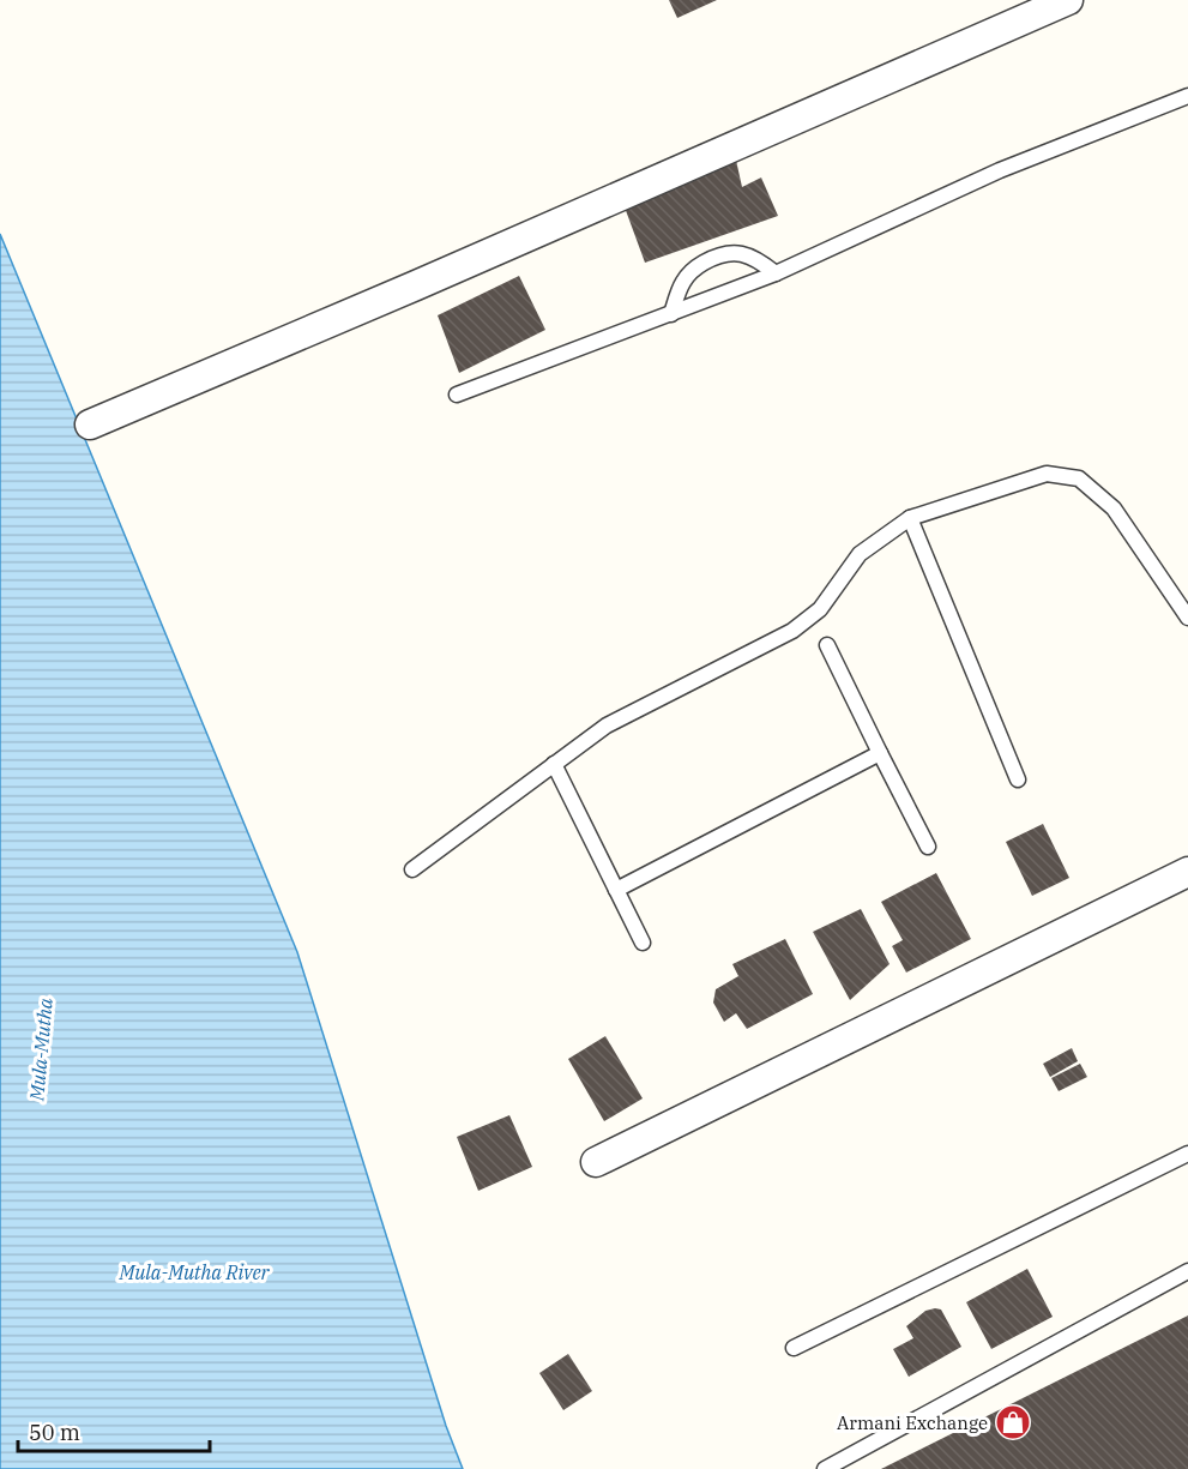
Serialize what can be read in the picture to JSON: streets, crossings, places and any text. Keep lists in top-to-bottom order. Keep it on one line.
{"water":["Mula-Mutha","Mula-Mutha River"],"places":{"shop":["Armani Exchange"]},"scale_bar":"50 m"}
